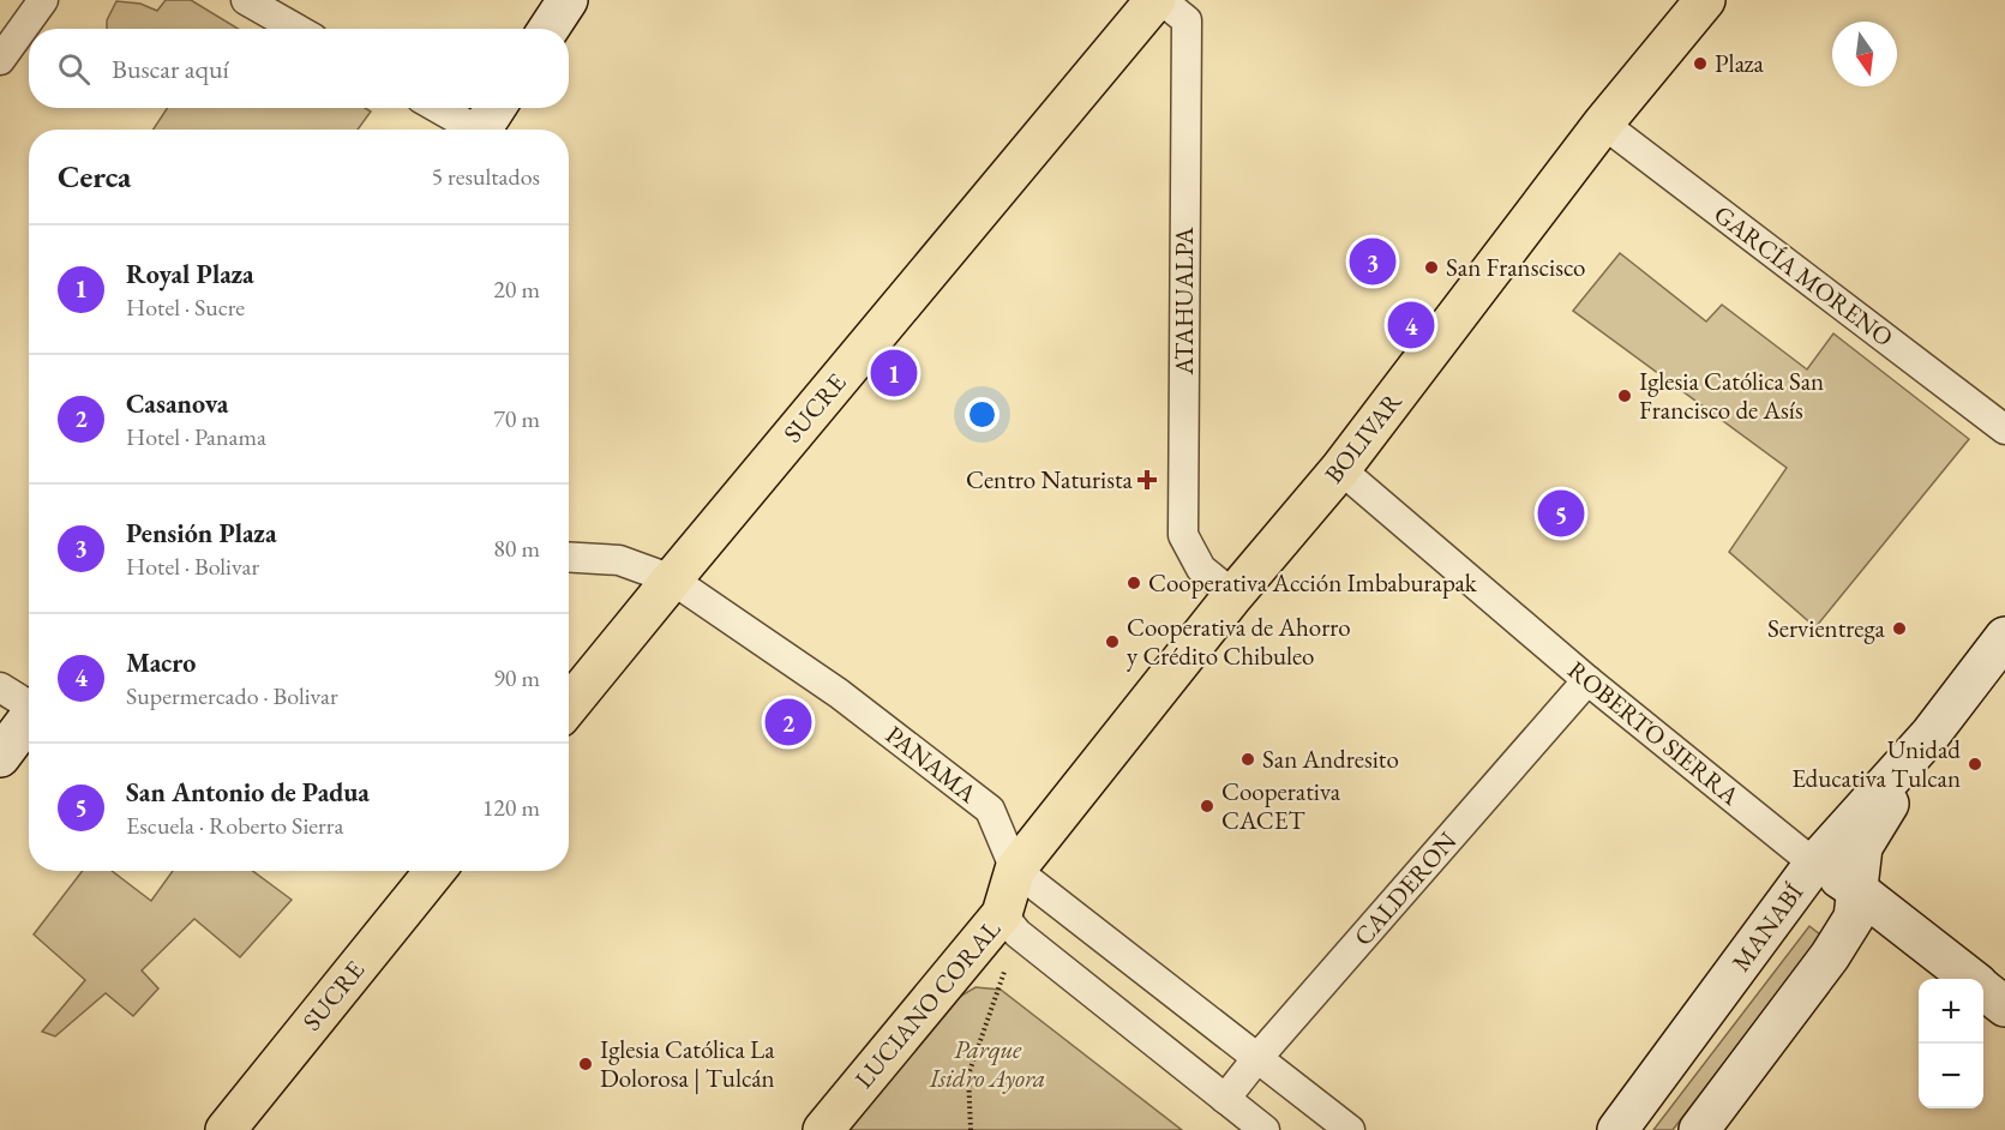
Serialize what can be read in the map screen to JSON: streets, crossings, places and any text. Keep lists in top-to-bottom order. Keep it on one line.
{"streets":{"main road":["SUCRE","BOLIVAR","ROBERTO SIERRA","MANABÍ","LUCIANO CORAL"],"street":["GARCÍA MORENO","ATAHUALPA","PANAMA","CALDERON"]},"crossings":[["GARCÍA MORENO","BOLIVAR"],["ATAHUALPA","BOLIVAR"],["SUCRE","PANAMA"],["BOLIVAR","ROBERTO SIERRA"],["BOLIVAR","PANAMA"],["BOLIVAR","LUCIANO CORAL"],["ROBERTO SIERRA","CALDERON"],["ROBERTO SIERRA","MANABÍ"],["PANAMA","CALDERON"],["PANAMA","LUCIANO CORAL"]],"parks":["Parque Isidro Ayora"],"places":{"other":["Plaza","San Franscisco","Iglesia Católica San Francisco de Asís","Cooperativa Acción Imbaburapak","Servientrega","Cooperativa de Ahorro y Crédito Chibuleo","San Andresito","Unidad Educativa Tulcan","Cooperativa CACET","Iglesia Católica La Dolorosa | Tulcán"],"health":["Centro Naturista"]},"north":"bottom","page":{"search":"Buscar aquí","heading":["Cerca","5 resultados"],"list":[{"mark":"1","name":"Royal Plaza","note":"Hotel · Sucre","value":"20 m"},{"mark":"2","name":"Casanova","note":"Hotel · Panama","value":"70 m"},{"mark":"3","name":"Pensión Plaza","note":"Hotel · Bolivar","value":"80 m"},{"mark":"4","name":"Macro","note":"Supermercado · Bolivar","value":"90 m"},{"mark":"5","name":"San Antonio de Padua","note":"Escuela · Roberto Sierra","value":"120 m"}],"pins":["3","4","1","5","2"],"map_buttons":["+","−"]}}
